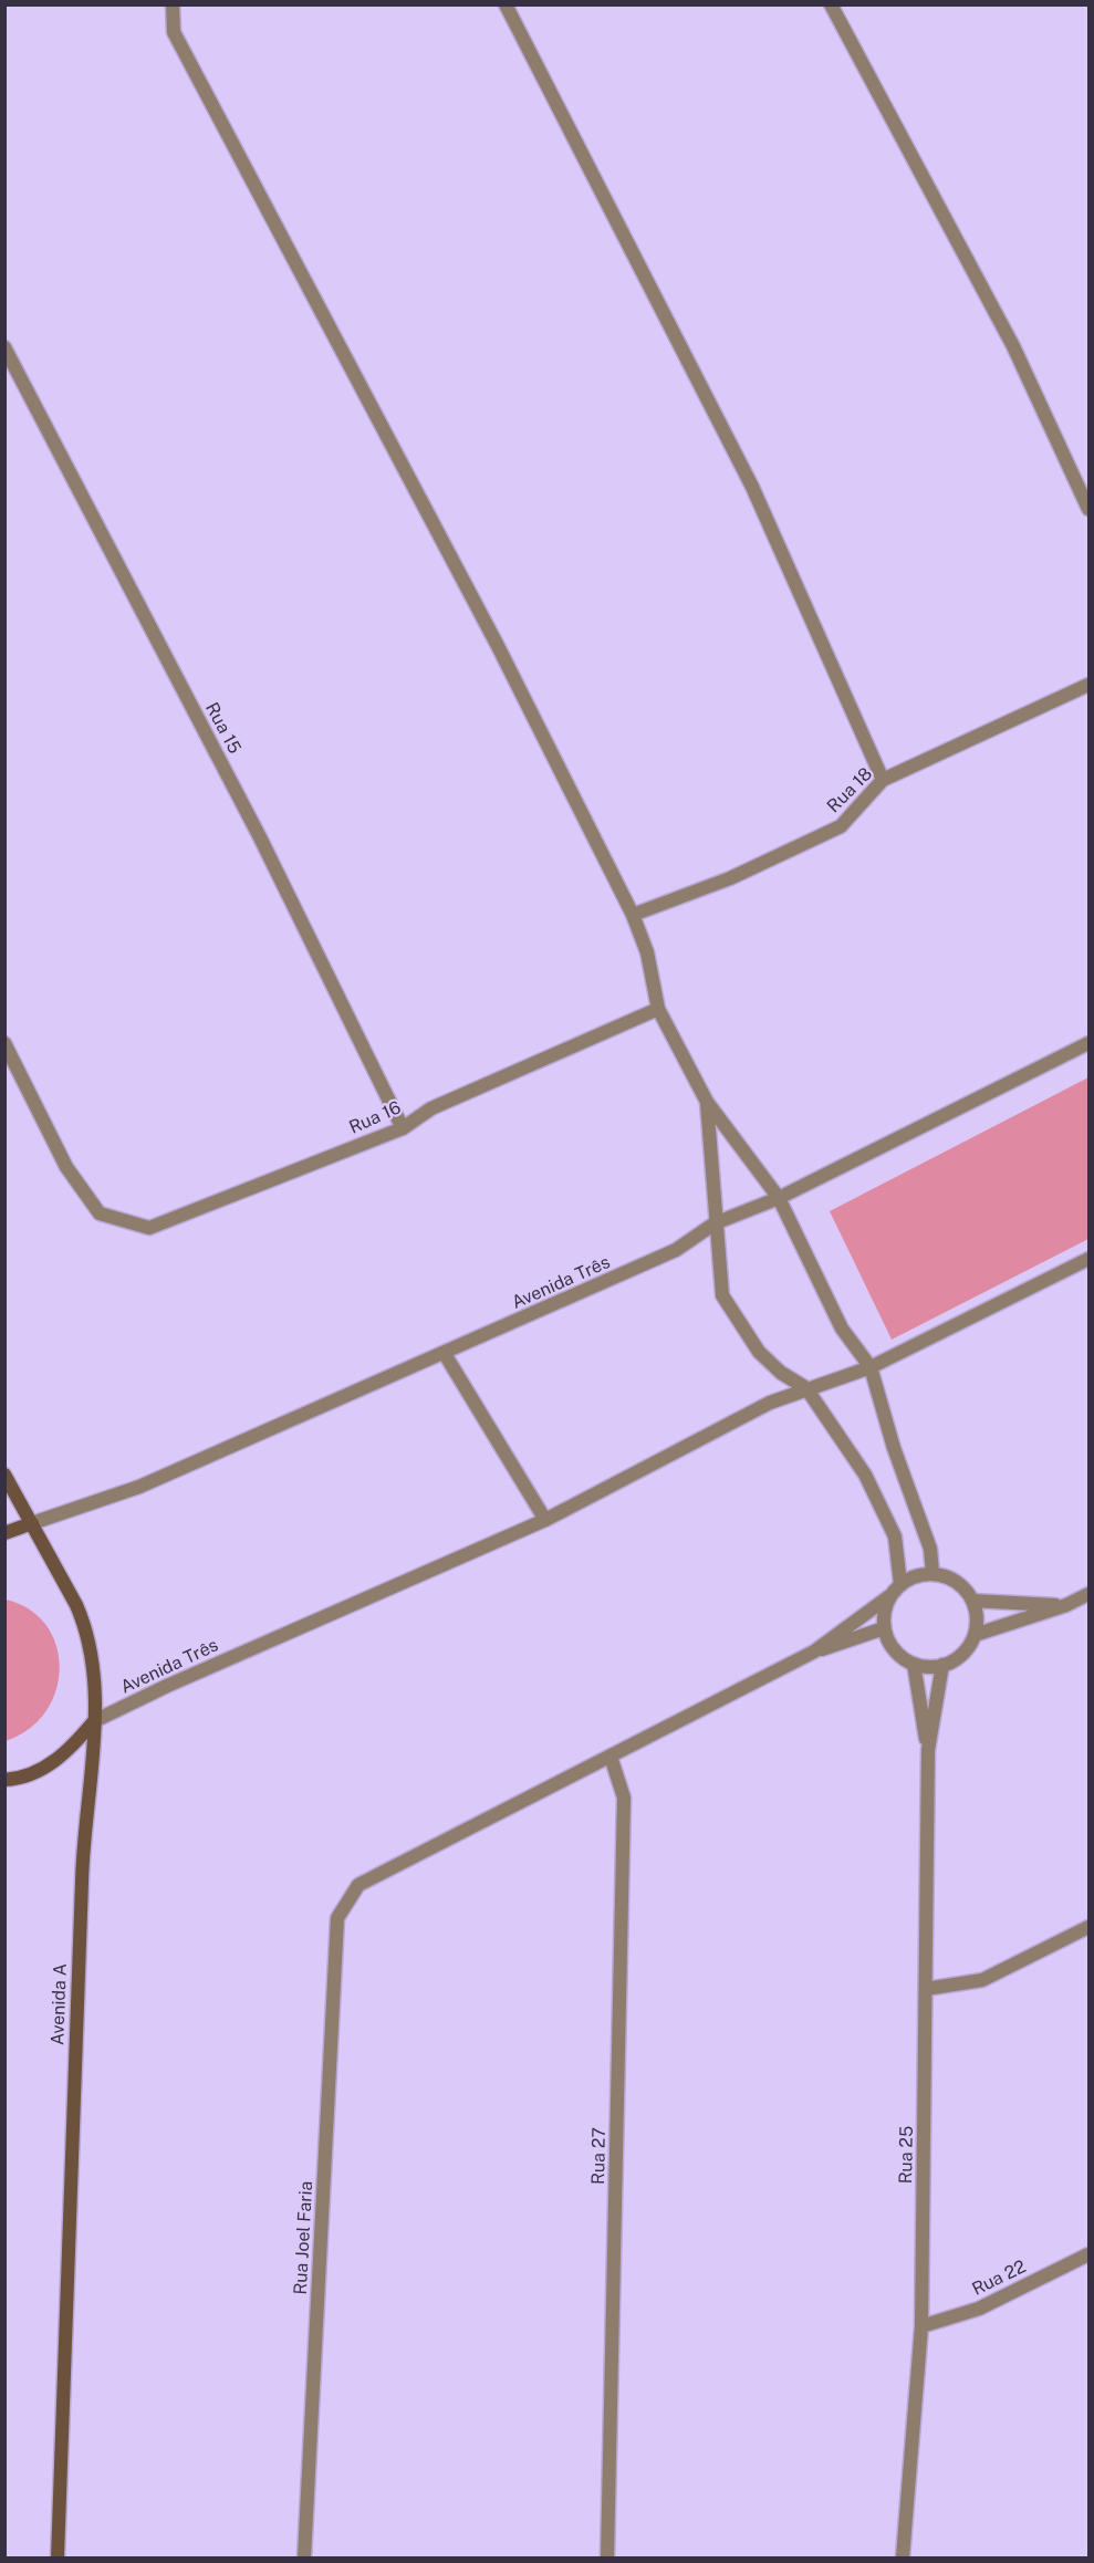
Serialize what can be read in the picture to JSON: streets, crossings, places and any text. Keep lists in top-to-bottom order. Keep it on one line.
{"streets":{"main road":["Avenida A"],"street":["Rua 15","Rua 18","Rua 16","Avenida Três","Rua 25","Rua 27","Rua Joel Faria","Rua 22"]},"crossings":[["Rua 15","Rua 16"],["Avenida Três","Avenida A"],["Rua 25","Rua 22"],["Rua 27","Rua Joel Faria"]]}
